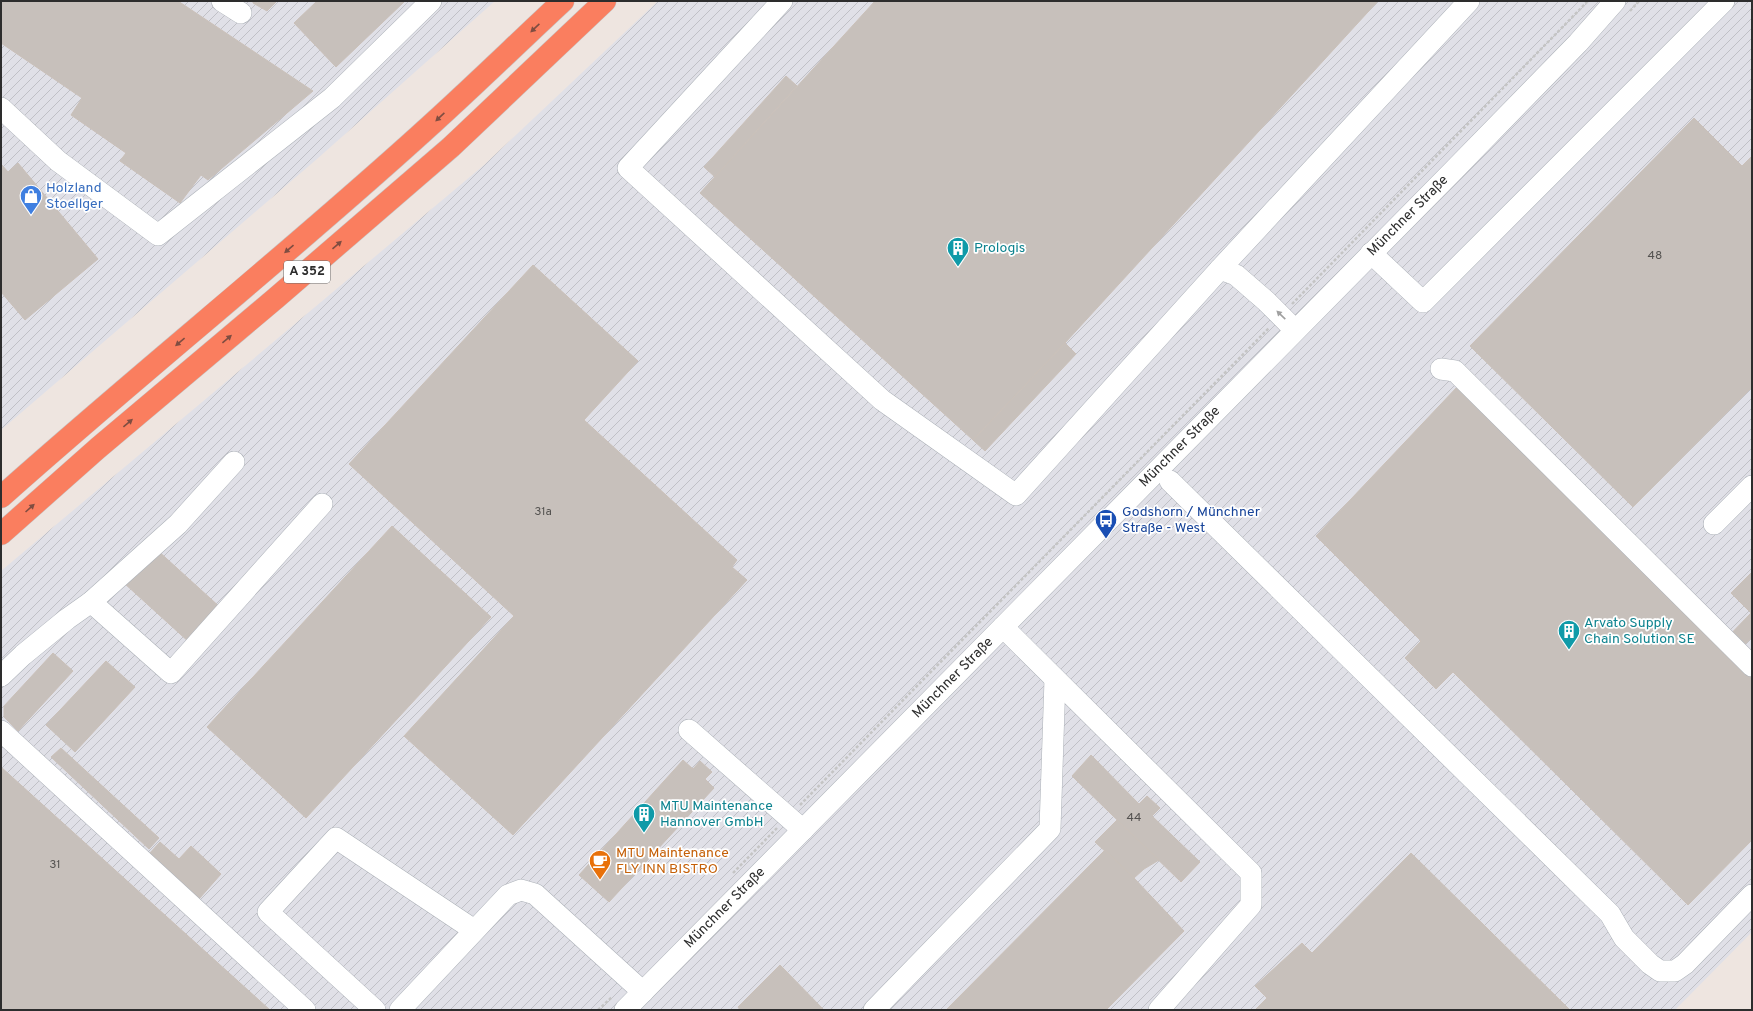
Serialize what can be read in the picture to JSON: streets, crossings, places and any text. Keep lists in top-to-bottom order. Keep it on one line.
{"streets":{"highway":["A 352"],"street":["Münchner Straße"]},"places":{"shop":["Holzland Stoellger"],"building":["Prologis","Arvato Supply Chain Solution SE","MTU Maintenance Hannover GmbH"],"bus stop":["Godshorn / Münchner Straße - West"],"cafe":["MTU Maintenance FLY INN BISTRO"]},"house_numbers":["48","31a","44","31"]}
